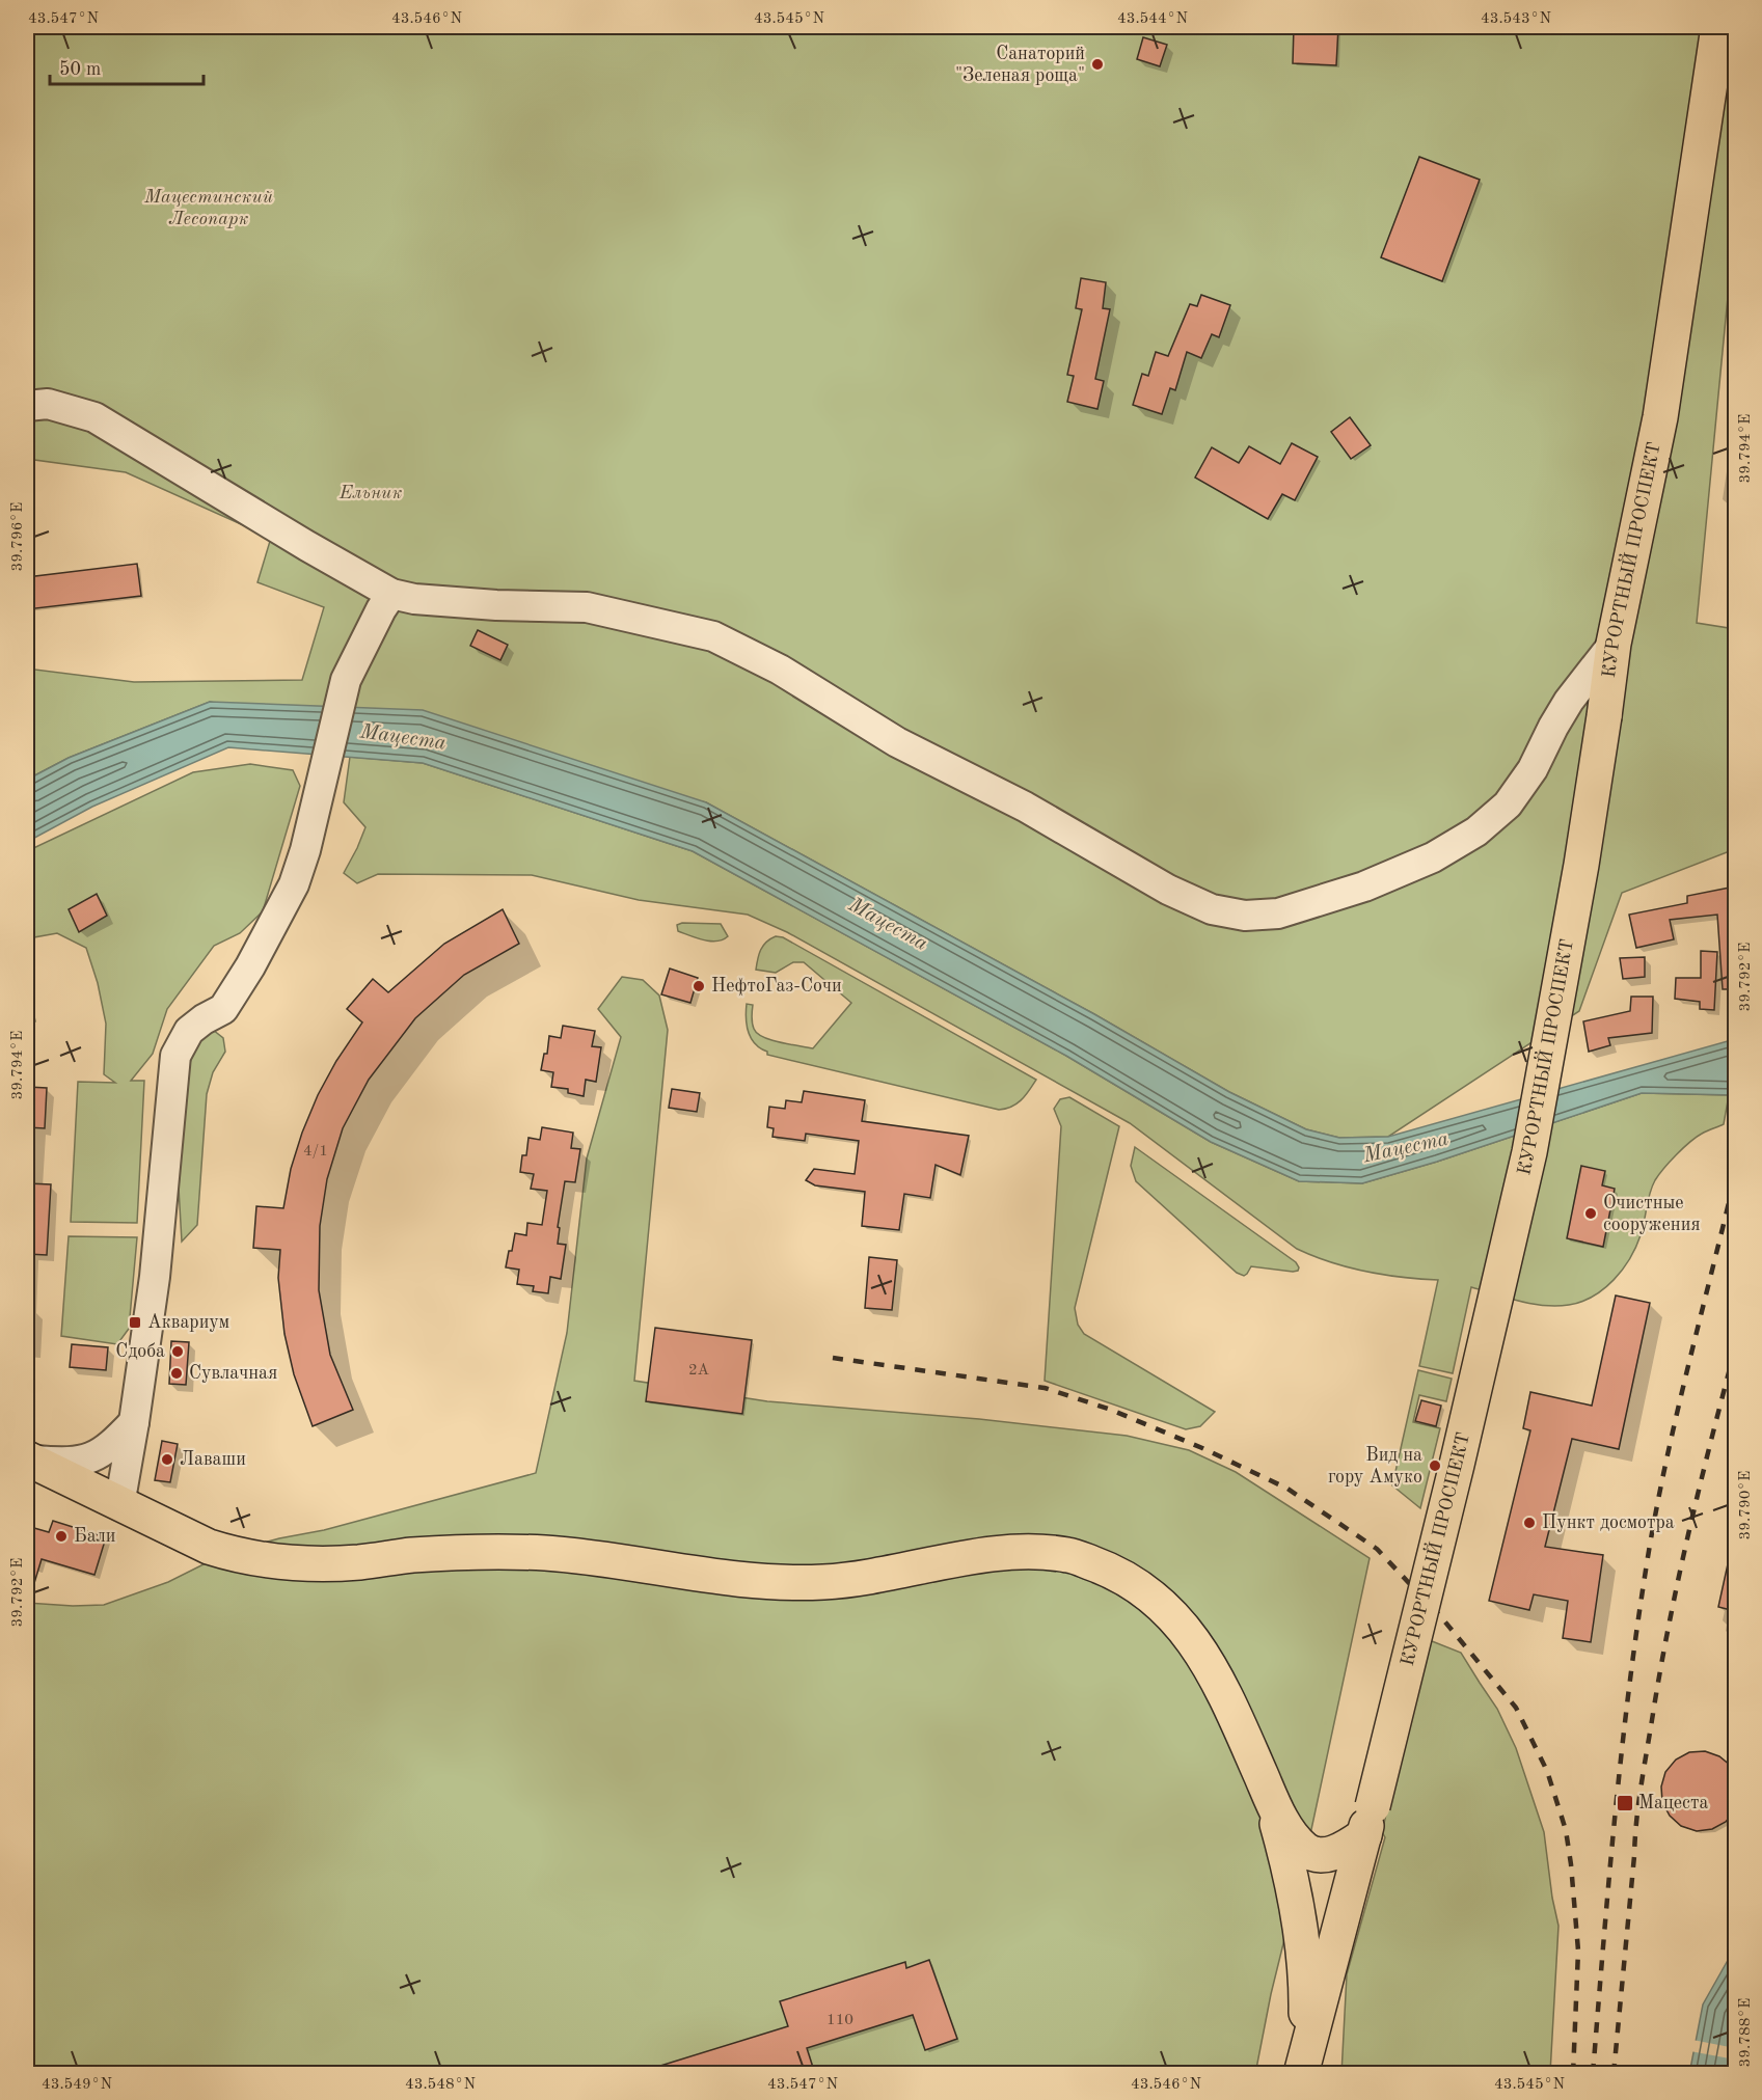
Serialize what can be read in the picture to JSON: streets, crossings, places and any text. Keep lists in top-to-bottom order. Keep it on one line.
{"streets":{"main road":["КУРОРТНЫЙ ПРОСПЕКТ"]},"water":["Мацеста"],"parks":["Мацестинский Лесопарк","Ельник"],"places":{"other":["Санаторий \"Зеленая роща\"","НефтоГаз-Сочи","Очистные сооружения","Сдоба","Сувлачная","Лаваши","Вид на гору Амуко","Пункт досмотра","Бали"],"transit":["Аквариум","Мацеста"]},"house_numbers":["4/1","2А","110"],"scale_bar":"50 m","coordinates":["43.547°N","43.546°N","43.545°N","43.544°N","43.543°N","39.794°E","39.796°E","39.792°E","39.790°E","39.788°E","43.549°N","43.548°N"]}
